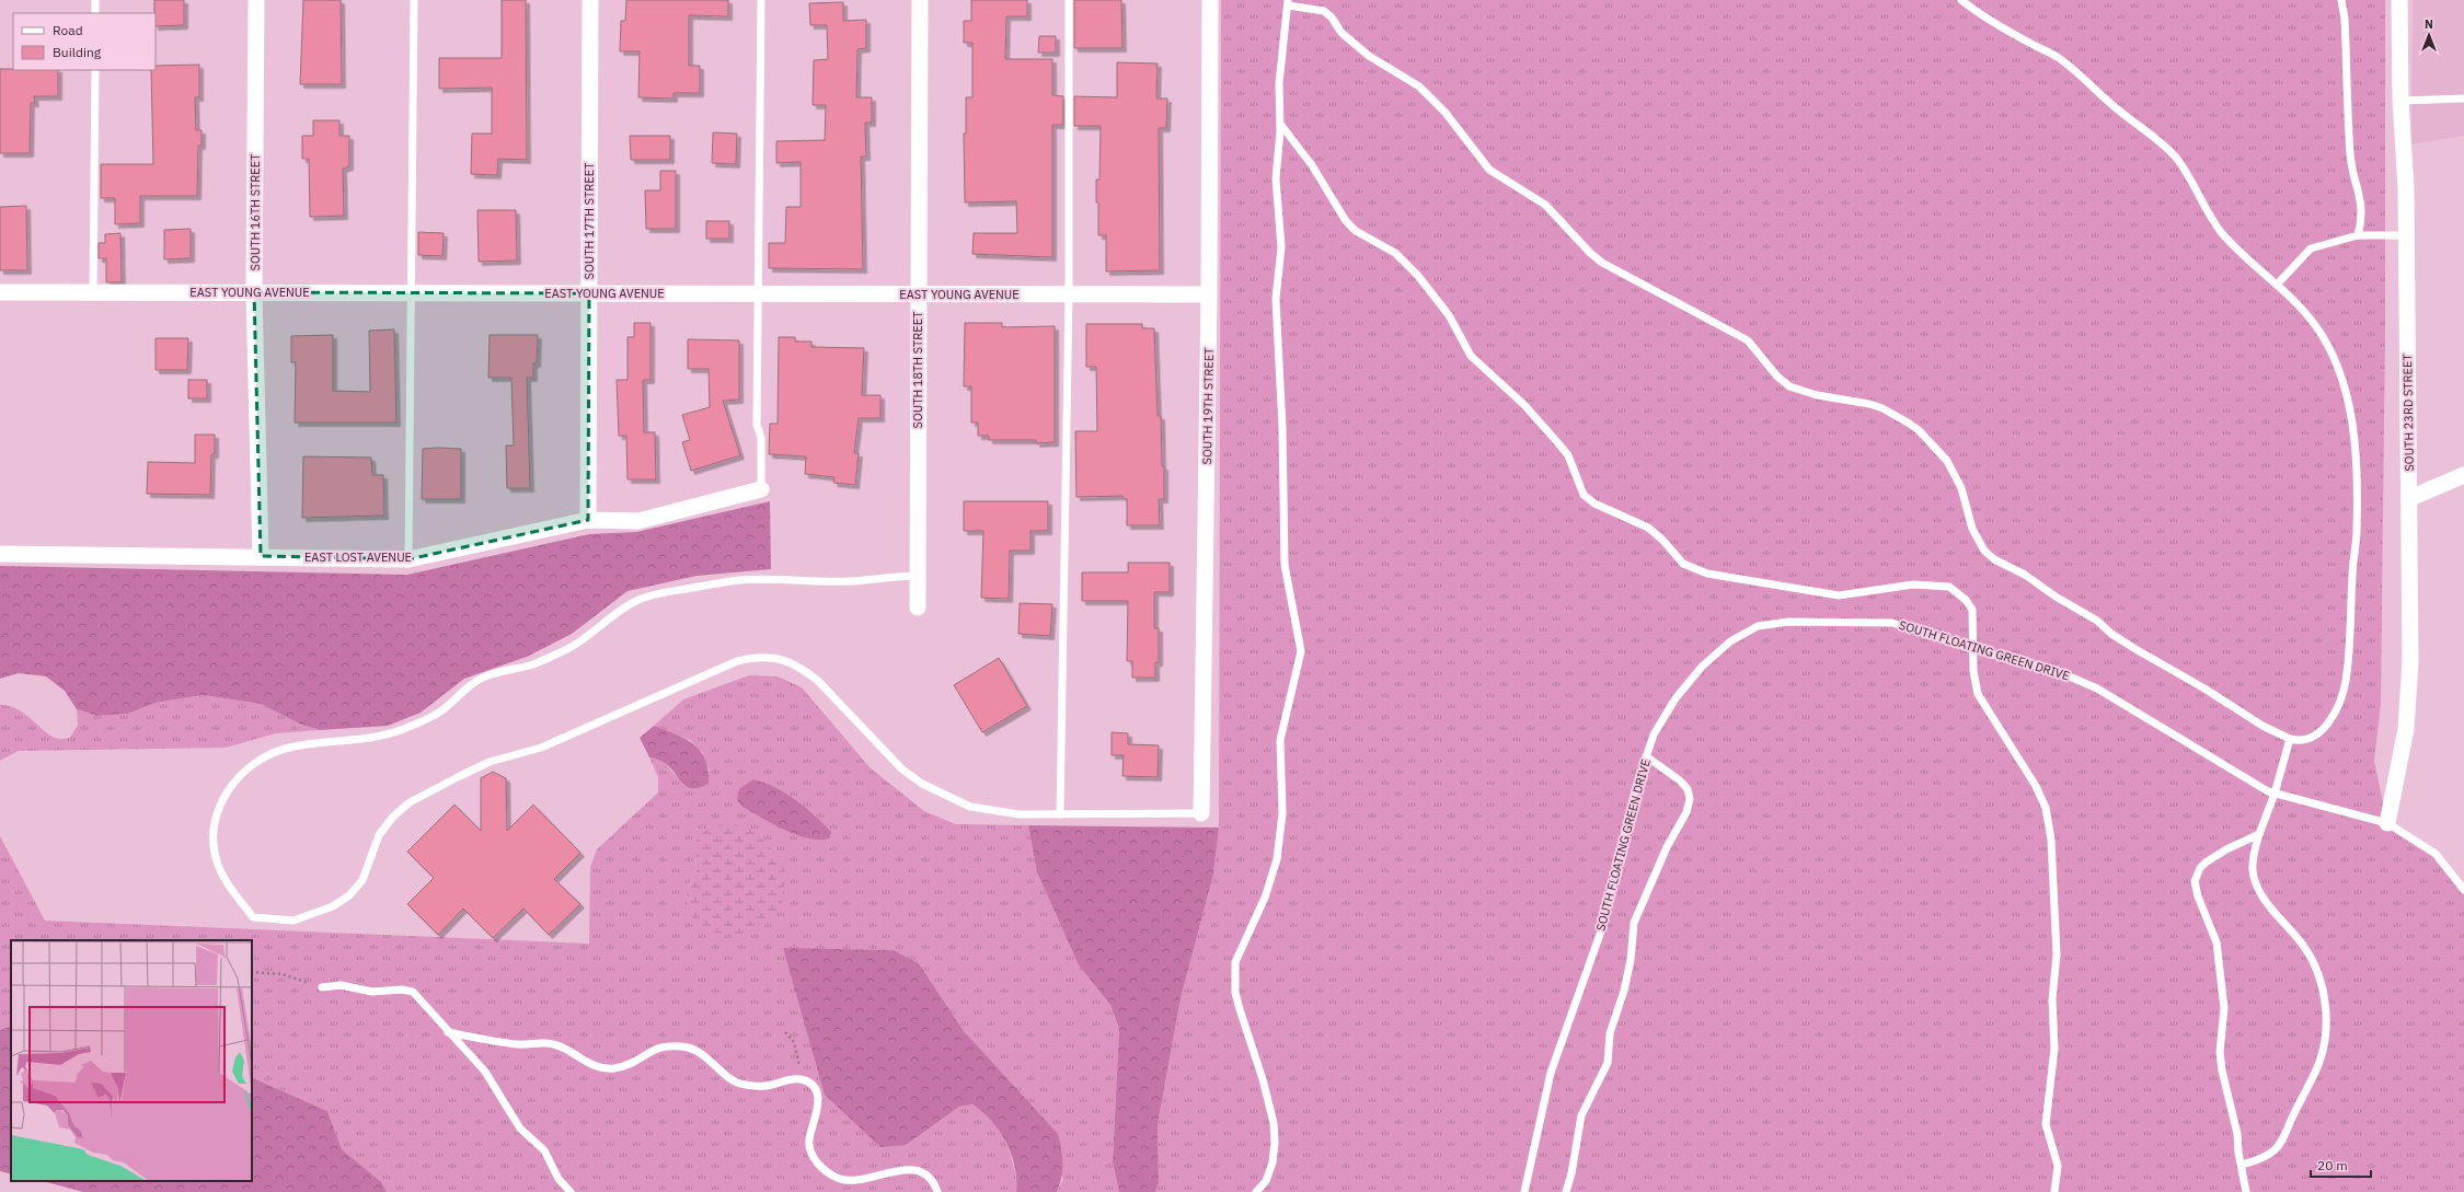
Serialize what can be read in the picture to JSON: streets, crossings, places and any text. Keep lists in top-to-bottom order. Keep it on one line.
{"streets":{"street":["SOUTH 16TH STREET","SOUTH 17TH STREET","EAST YOUNG AVENUE","SOUTH 18TH STREET","SOUTH 19TH STREET","SOUTH 23RD STREET","EAST LOST AVENUE"],"lane":["SOUTH FLOATING GREEN DRIVE"]},"crossings":[["SOUTH 16TH STREET","EAST YOUNG AVENUE"],["SOUTH 16TH STREET","EAST LOST AVENUE"],["SOUTH 17TH STREET","EAST YOUNG AVENUE"],["SOUTH 17TH STREET","EAST LOST AVENUE"],["EAST YOUNG AVENUE","SOUTH 18TH STREET"],["EAST YOUNG AVENUE","SOUTH 19TH STREET"],["SOUTH 23RD STREET","SOUTH FLOATING GREEN DRIVE"]],"legend":["Road","Building"],"scale_bar":"20 m","north":"top"}
